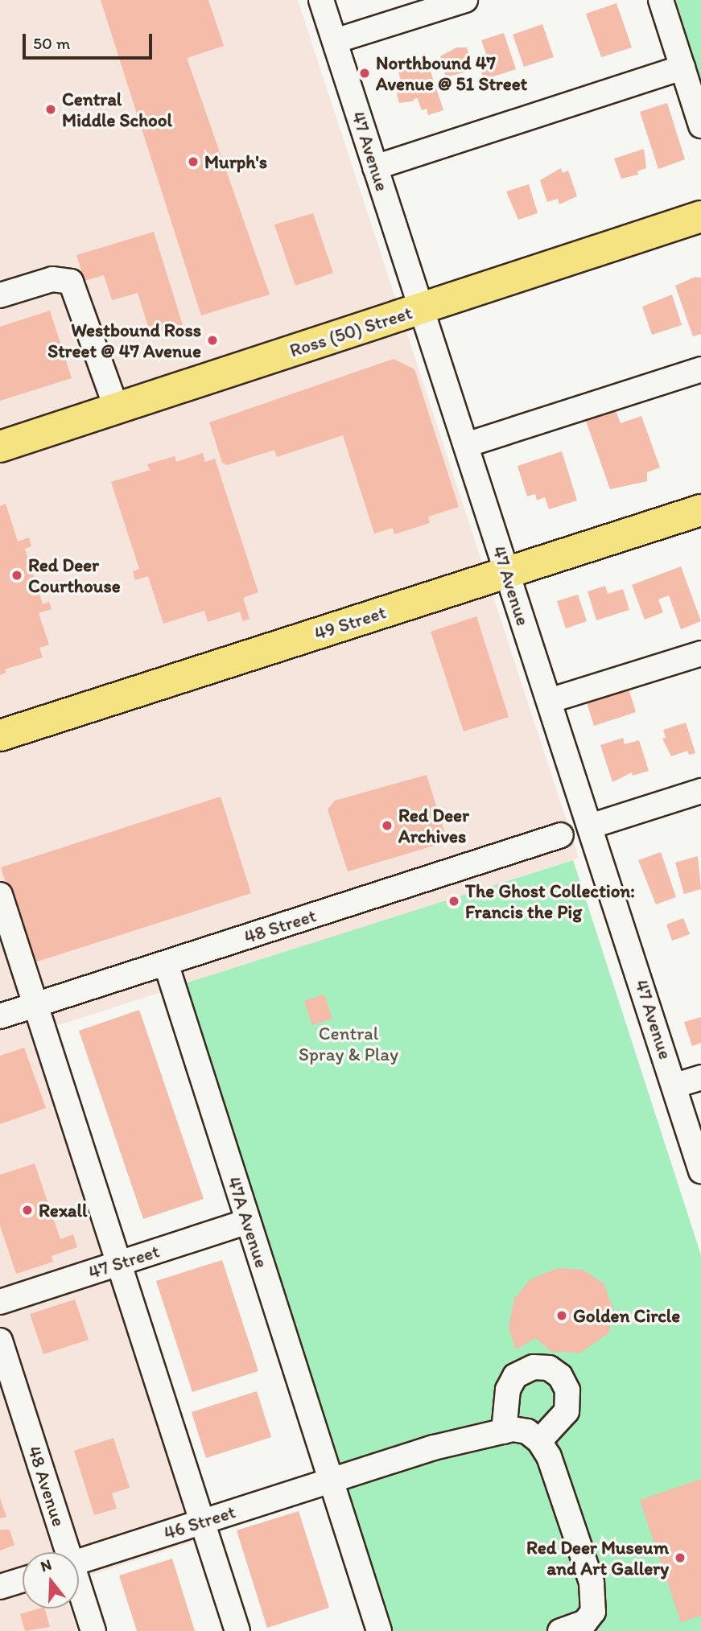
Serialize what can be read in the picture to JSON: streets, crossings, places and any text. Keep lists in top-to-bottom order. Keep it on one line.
{"streets":{"main road":["Ross (50) Street","49 Street"],"street":["47 Avenue","48 Street","47A Avenue","47 Street","48 Avenue","46 Street"]},"crossings":[["47 Avenue","Ross (50) Street"],["47 Avenue","49 Street"],["48 Street","47A Avenue"],["47A Avenue","47 Street"],["47A Avenue","46 Street"]],"parks":["Central Spray & Play"],"places":["Northbound 47 Avenue @ 51 Street","Central Middle School","Murph's","Westbound Ross Street @ 47 Avenue","Red Deer Courthouse","Red Deer Archives","The Ghost Collection: Francis the Pig","Rexall","Golden Circle","Red Deer Museum and Art Gallery"],"scale_bar":"50 m","north":"top"}
